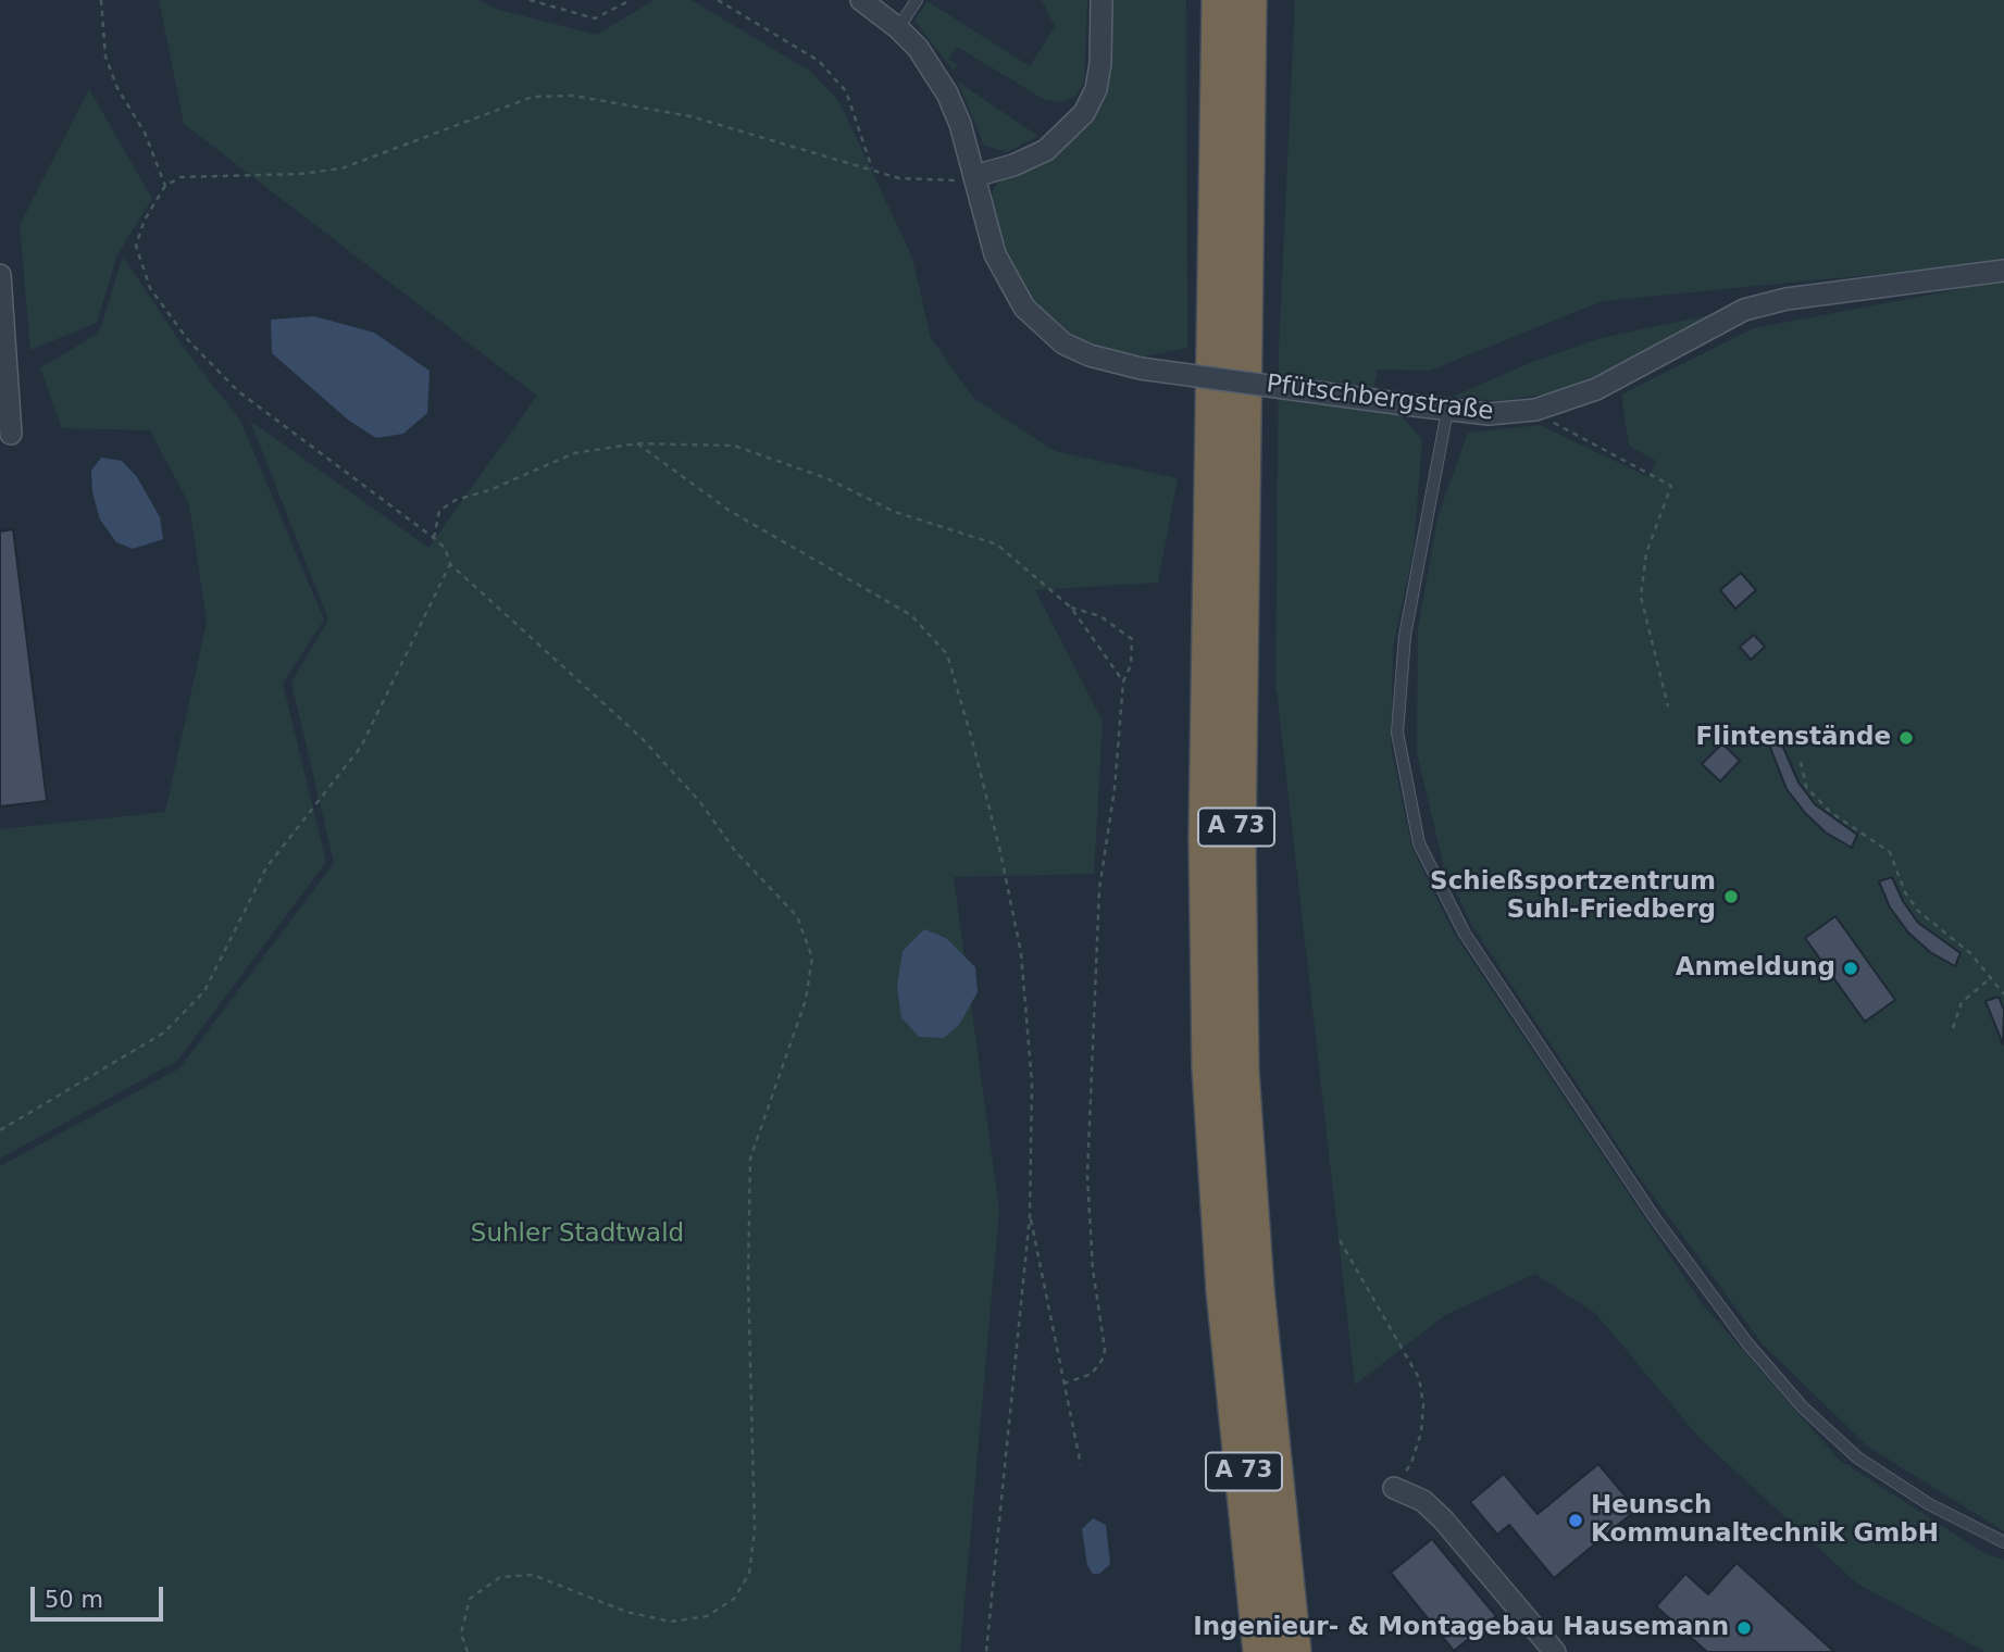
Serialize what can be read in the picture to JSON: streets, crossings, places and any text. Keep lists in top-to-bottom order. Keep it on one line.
{"streets":{"highway":["A 73"],"street":["Pfütschbergstraße"]},"parks":["Suhler Stadtwald"],"places":["Flintenstände","Schießsportzentrum Suhl-Friedberg","Anmeldung","Heunsch Kommunaltechnik GmbH","Ingenieur- & Montagebau Hausemann"],"scale_bar":"50 m"}
